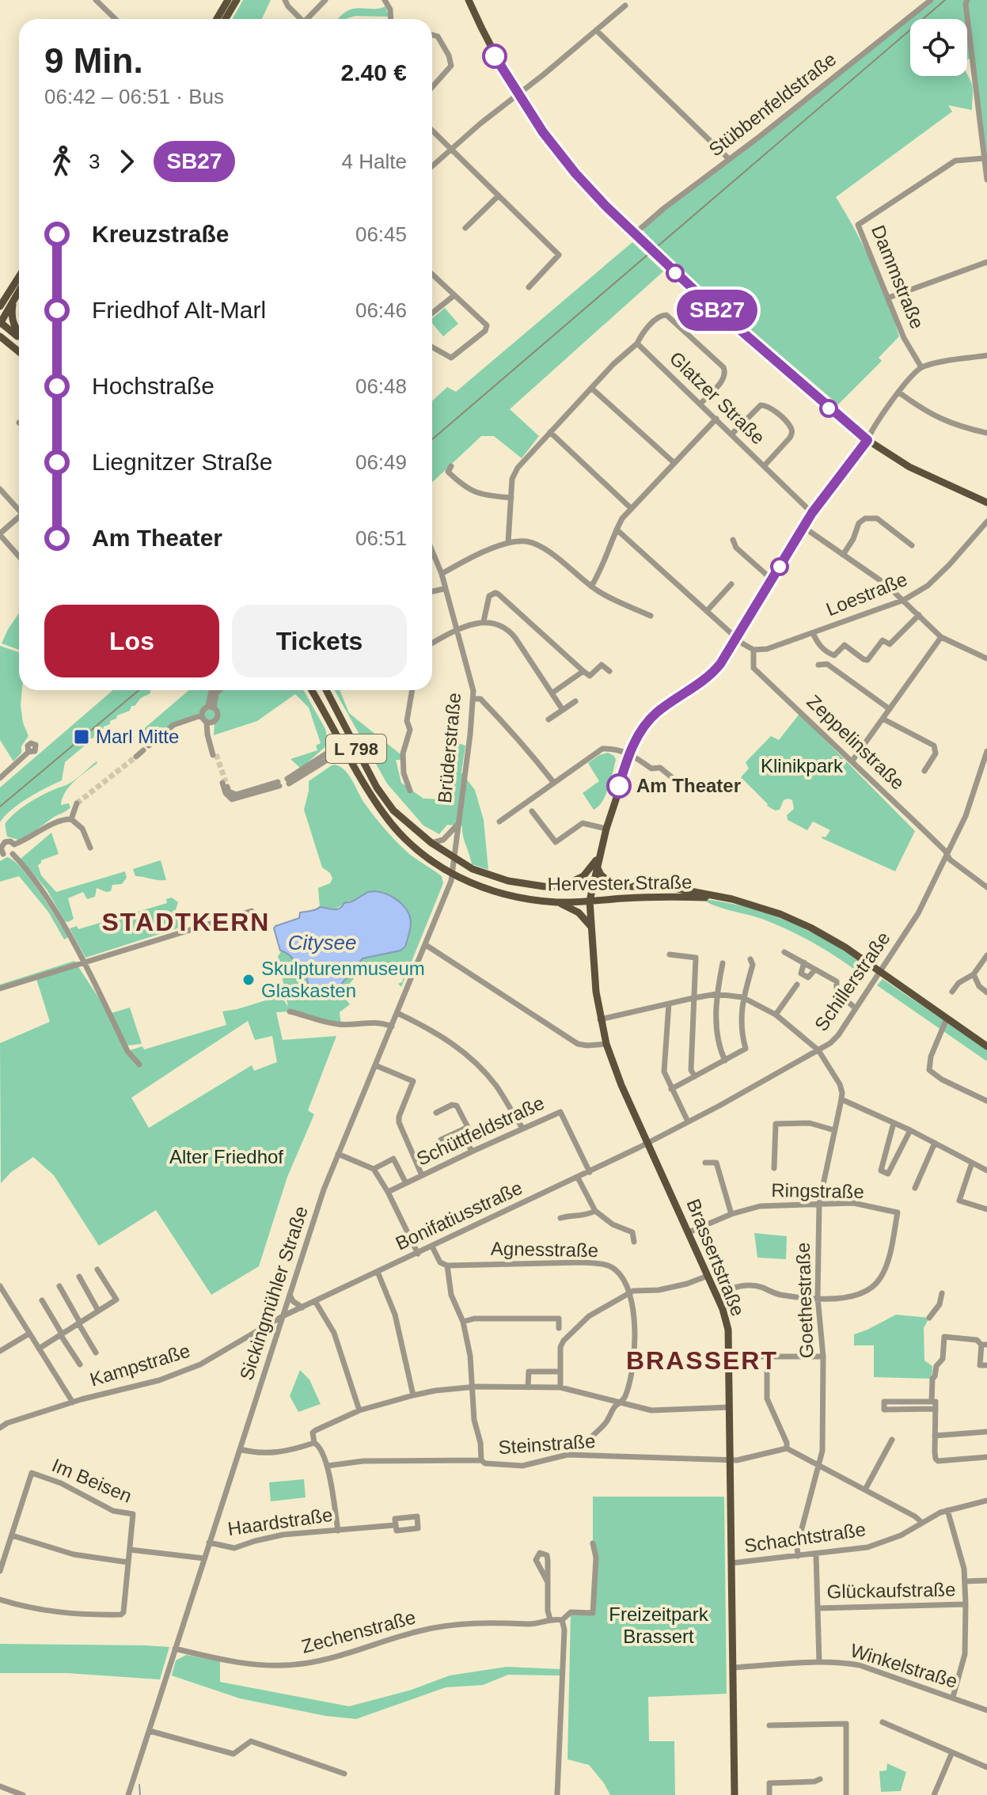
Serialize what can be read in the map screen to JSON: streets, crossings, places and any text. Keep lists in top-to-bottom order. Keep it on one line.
{"streets":{"main road":["L 798","Hervester Straße","Brassertstraße"],"street":["Stübbenfeldstraße","Dammstraße","Glatzer Straße","Loestraße","Zeppelinstraße","Brüderstraße","Schillerstraße","Schüttfeldstraße","Ringstraße","Bonifatiusstraße","Agnesstraße","Sickingmühler Straße","Goethestraße","Kampstraße","Steinstraße","Im Beisen","Haardstraße","Schachtstraße","Glückaufstraße","Zechenstraße","Winkelstraße"]},"crossings":[["Glatzer Straße","Brassertstraße"],["Loestraße","Zeppelinstraße"],["Zeppelinstraße","Schillerstraße"],["Brüderstraße","Hervester Straße"],["Brüderstraße","Sickingmühler Straße"],["L 798","Hervester Straße"],["L 798","Brassertstraße"],["Hervester Straße","Schillerstraße"],["Hervester Straße","Brassertstraße"],["Hervester Straße","Sickingmühler Straße"],["Schillerstraße","Bonifatiusstraße"],["Schillerstraße","Brassertstraße"],["Schüttfeldstraße","Bonifatiusstraße"],["Ringstraße","Brassertstraße"],["Ringstraße","Goethestraße"],["Bonifatiusstraße","Brassertstraße"],["Bonifatiusstraße","Sickingmühler Straße"],["Bonifatiusstraße","Kampstraße"],["Agnesstraße","Steinstraße"],["Brassertstraße","Steinstraße"],["Brassertstraße","Schachtstraße"],["Brassertstraße","Winkelstraße"],["Sickingmühler Straße","Kampstraße"],["Sickingmühler Straße","Haardstraße"],["Sickingmühler Straße","Zechenstraße"],["Goethestraße","Schachtstraße"]],"districts":["STADTKERN","BRASSERT"],"water":["Citysee"],"parks":["Klinikpark","Alter Friedhof","Freizeitpark Brassert"],"places":{"transit":["Marl Mitte"],"other":["Am Theater","Skulpturenmuseum Glaskasten"]},"lines":["bus line SB27"],"page":{"on_map":"SB27","heading":["9 Min.","06:42 – 06:51 · Bus","2.40 €"],"legs":["3","SB27","4 Halte"],"list":[{"name":"Kreuzstraße","value":"06:45"},{"name":"Friedhof Alt-Marl","value":"06:46"},{"name":"Hochstraße","value":"06:48"},{"name":"Liegnitzer Straße","value":"06:49"},{"name":"Am Theater","value":"06:51"}],"buttons":["Los","Tickets"]}}
